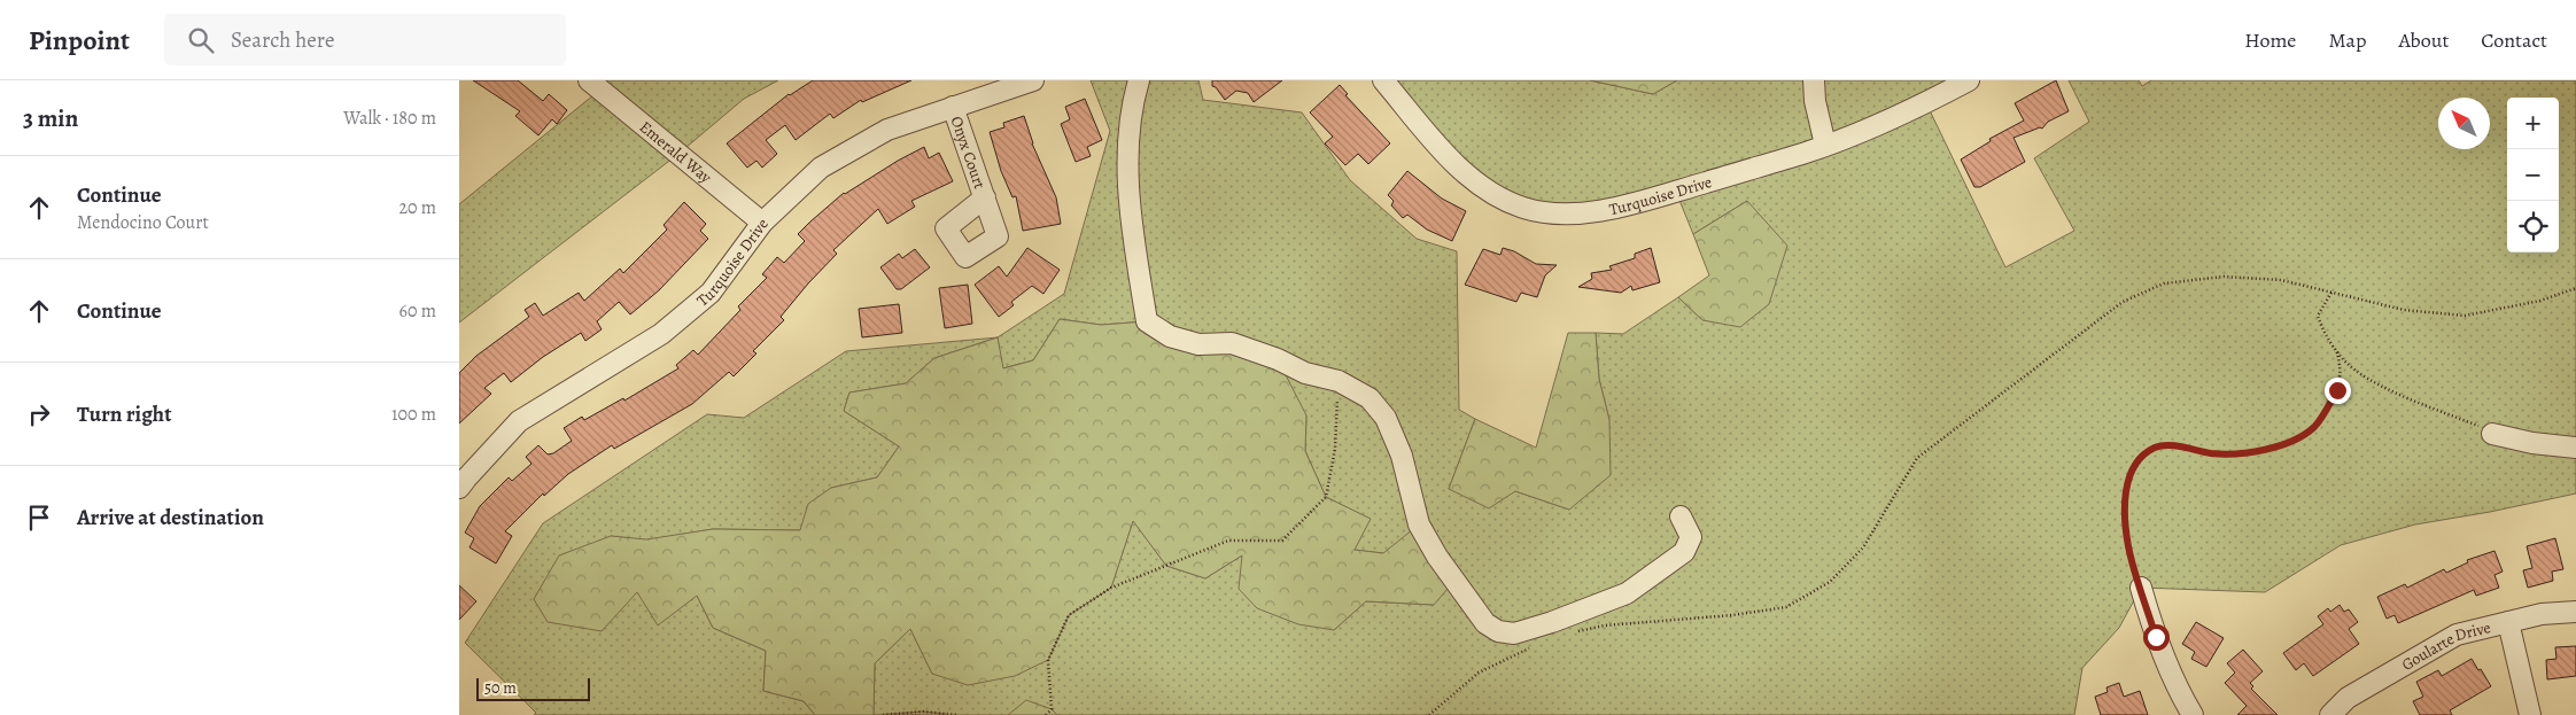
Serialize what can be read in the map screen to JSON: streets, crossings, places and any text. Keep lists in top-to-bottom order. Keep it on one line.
{"streets":{"street":["Emerald Way","Onyx Court","Turquoise Drive","Goularte Drive"]},"crossings":[["Emerald Way","Turquoise Drive"],["Onyx Court","Turquoise Drive"]],"scale_bar":"50 m","north":"top left","page":{"header":"Pinpoint","search":"Search here","nav":["Home","Map","About","Contact"],"heading":["3 min","Walk · 180 m"],"map_buttons":["+","−"],"list":[["Continue","Mendocino Court","20 m"],["Continue","60 m"],["Turn right","100 m"],"Arrive at destination"],"scale":"50 m"}}
